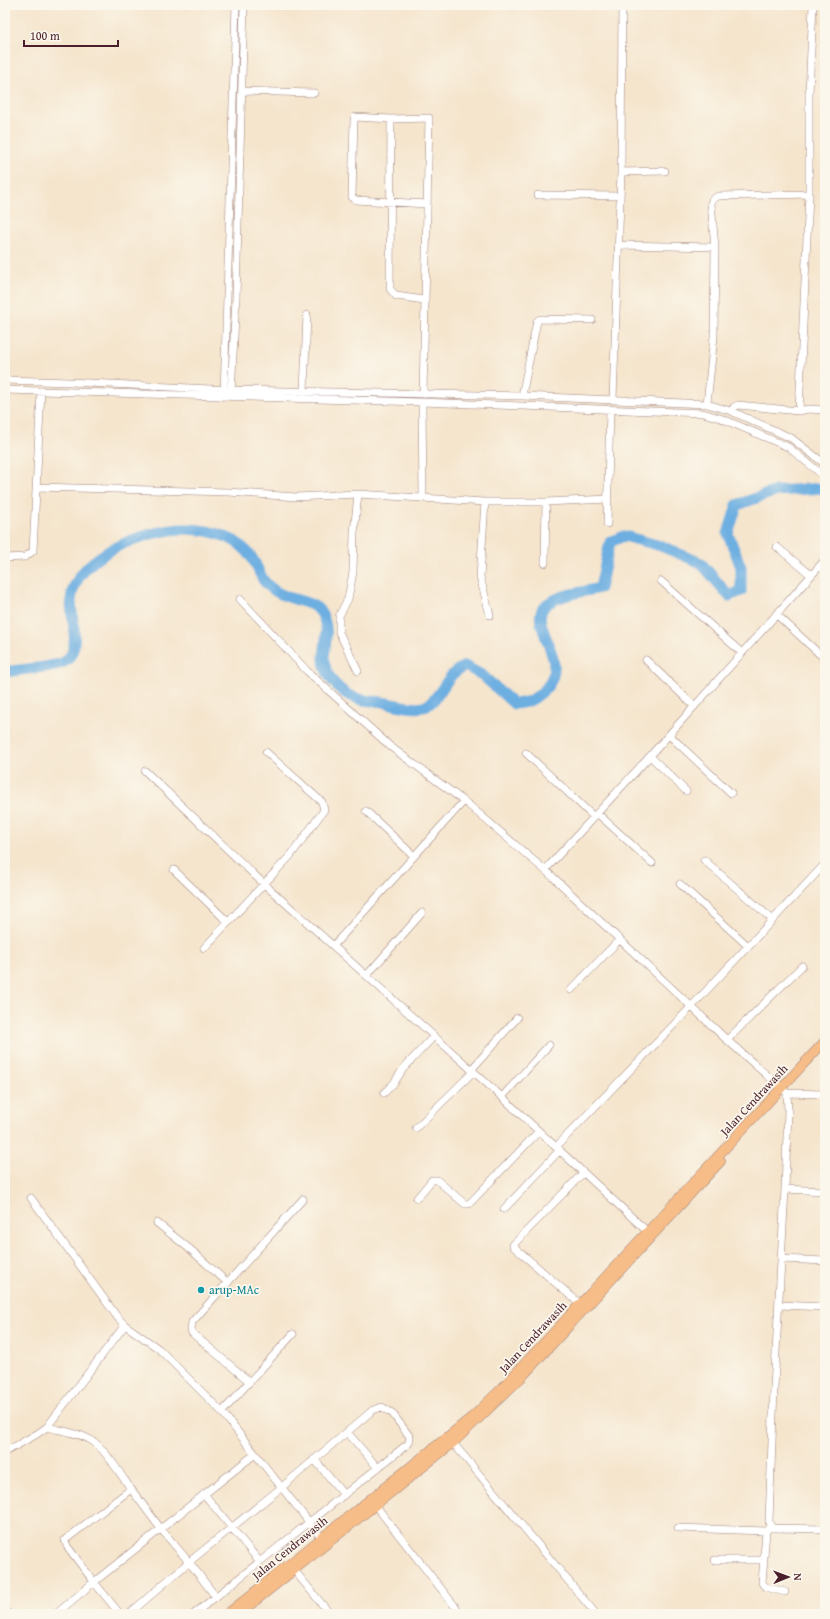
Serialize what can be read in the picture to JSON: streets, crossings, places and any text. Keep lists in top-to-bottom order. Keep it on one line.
{"streets":{"main road":["Jalan Cendrawasih"]},"places":["arup-MAc"],"scale_bar":"100 m","north":"right"}
